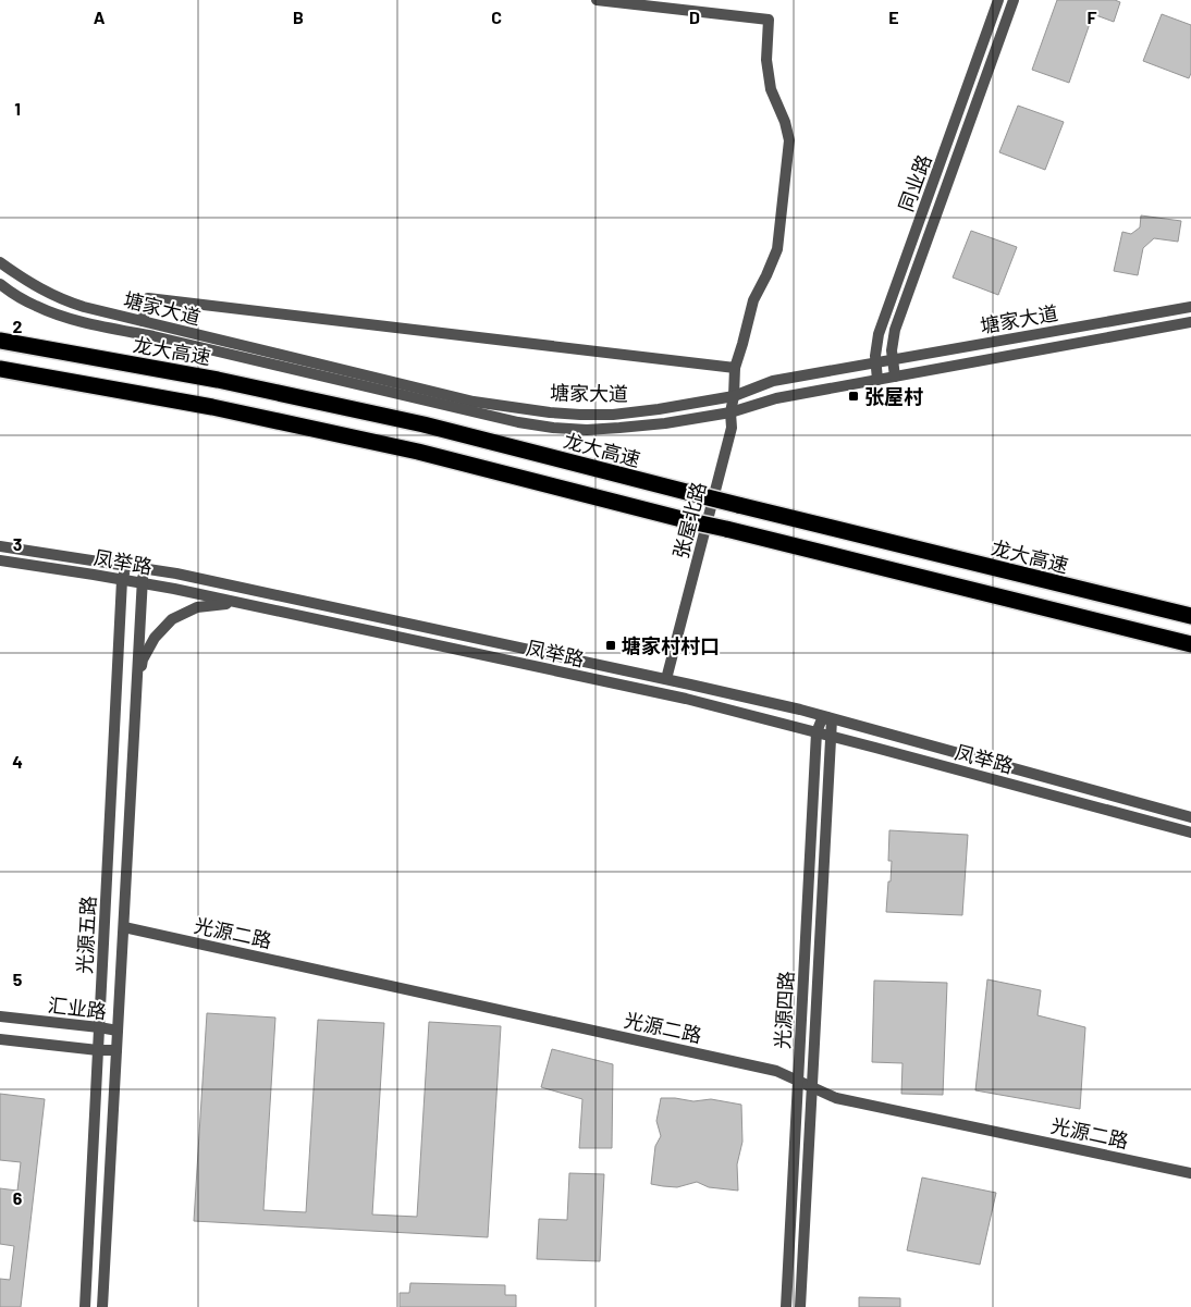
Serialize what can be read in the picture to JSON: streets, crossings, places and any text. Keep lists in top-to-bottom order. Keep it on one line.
{"streets":{"highway":["龙大高速"],"street":["同业路","塘家大道","张屋北路","凤举路","光源二路","光源五路","汇业路","光源四路"]},"crossings":[["同业路","塘家大道"],["塘家大道","张屋北路"],["张屋北路","凤举路"],["凤举路","光源五路"],["凤举路","光源四路"],["光源二路","光源五路"],["光源二路","光源四路"],["光源五路","汇业路"]],"places":{"transit":["张屋村","塘家村村口"]},"grid":{"columns":["A","B","C","D","E","F"],"rows":["1","2","3","4","5","6"]}}
